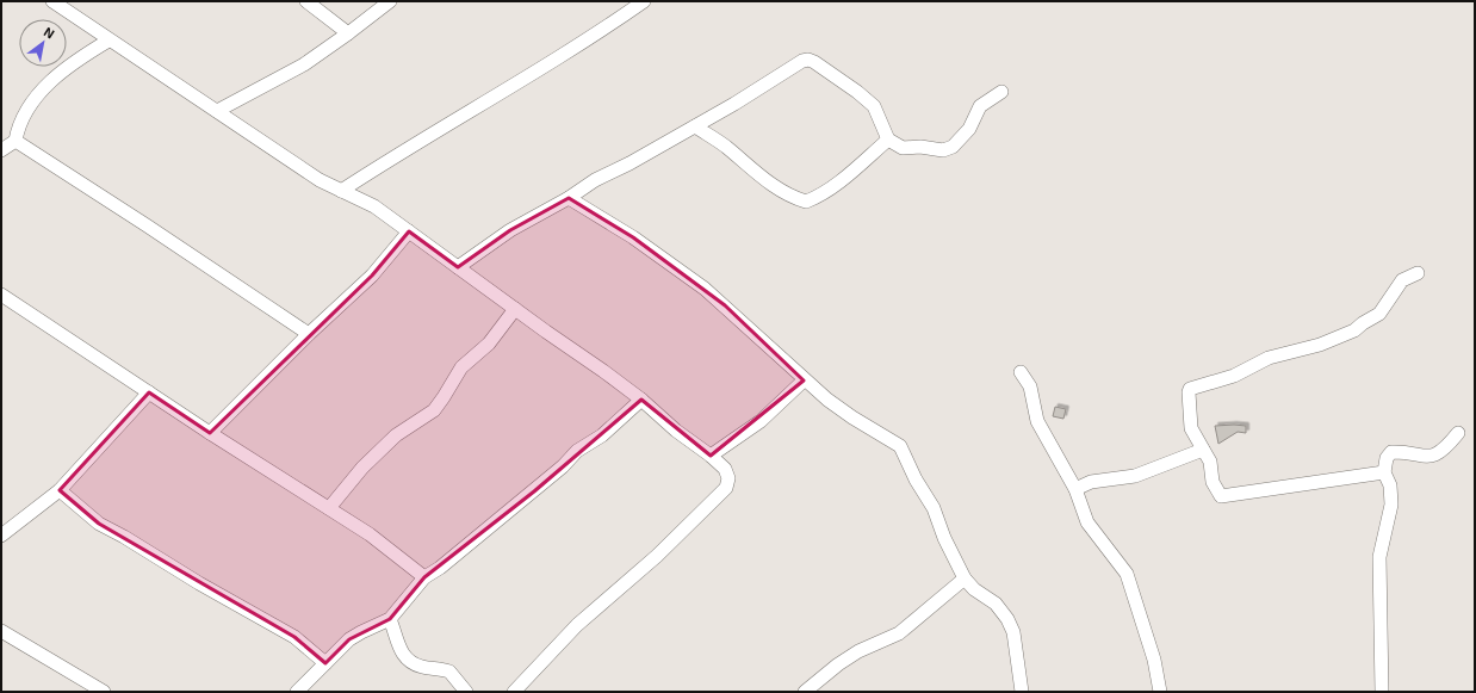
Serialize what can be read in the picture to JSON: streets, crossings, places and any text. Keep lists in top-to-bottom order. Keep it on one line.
{"north":"top right"}
